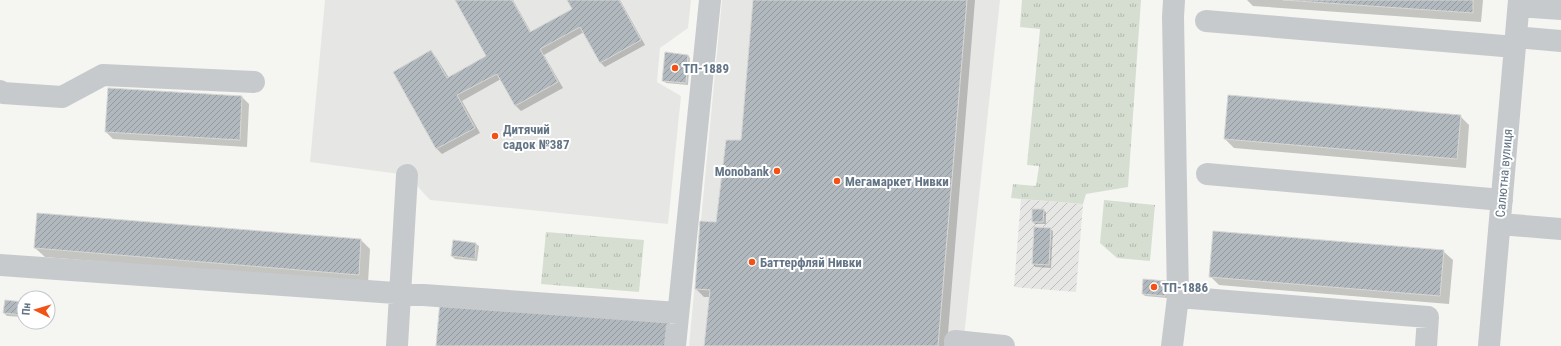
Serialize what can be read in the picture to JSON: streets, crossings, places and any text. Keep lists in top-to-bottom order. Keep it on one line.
{"streets":{"street":["Салютна вулиця"]},"places":["ТП-1889","Дитячий садок №387","Monobank","Мегамаркет Нивки","Баттерфляй Нивки","ТП-1886"],"north":"left"}
